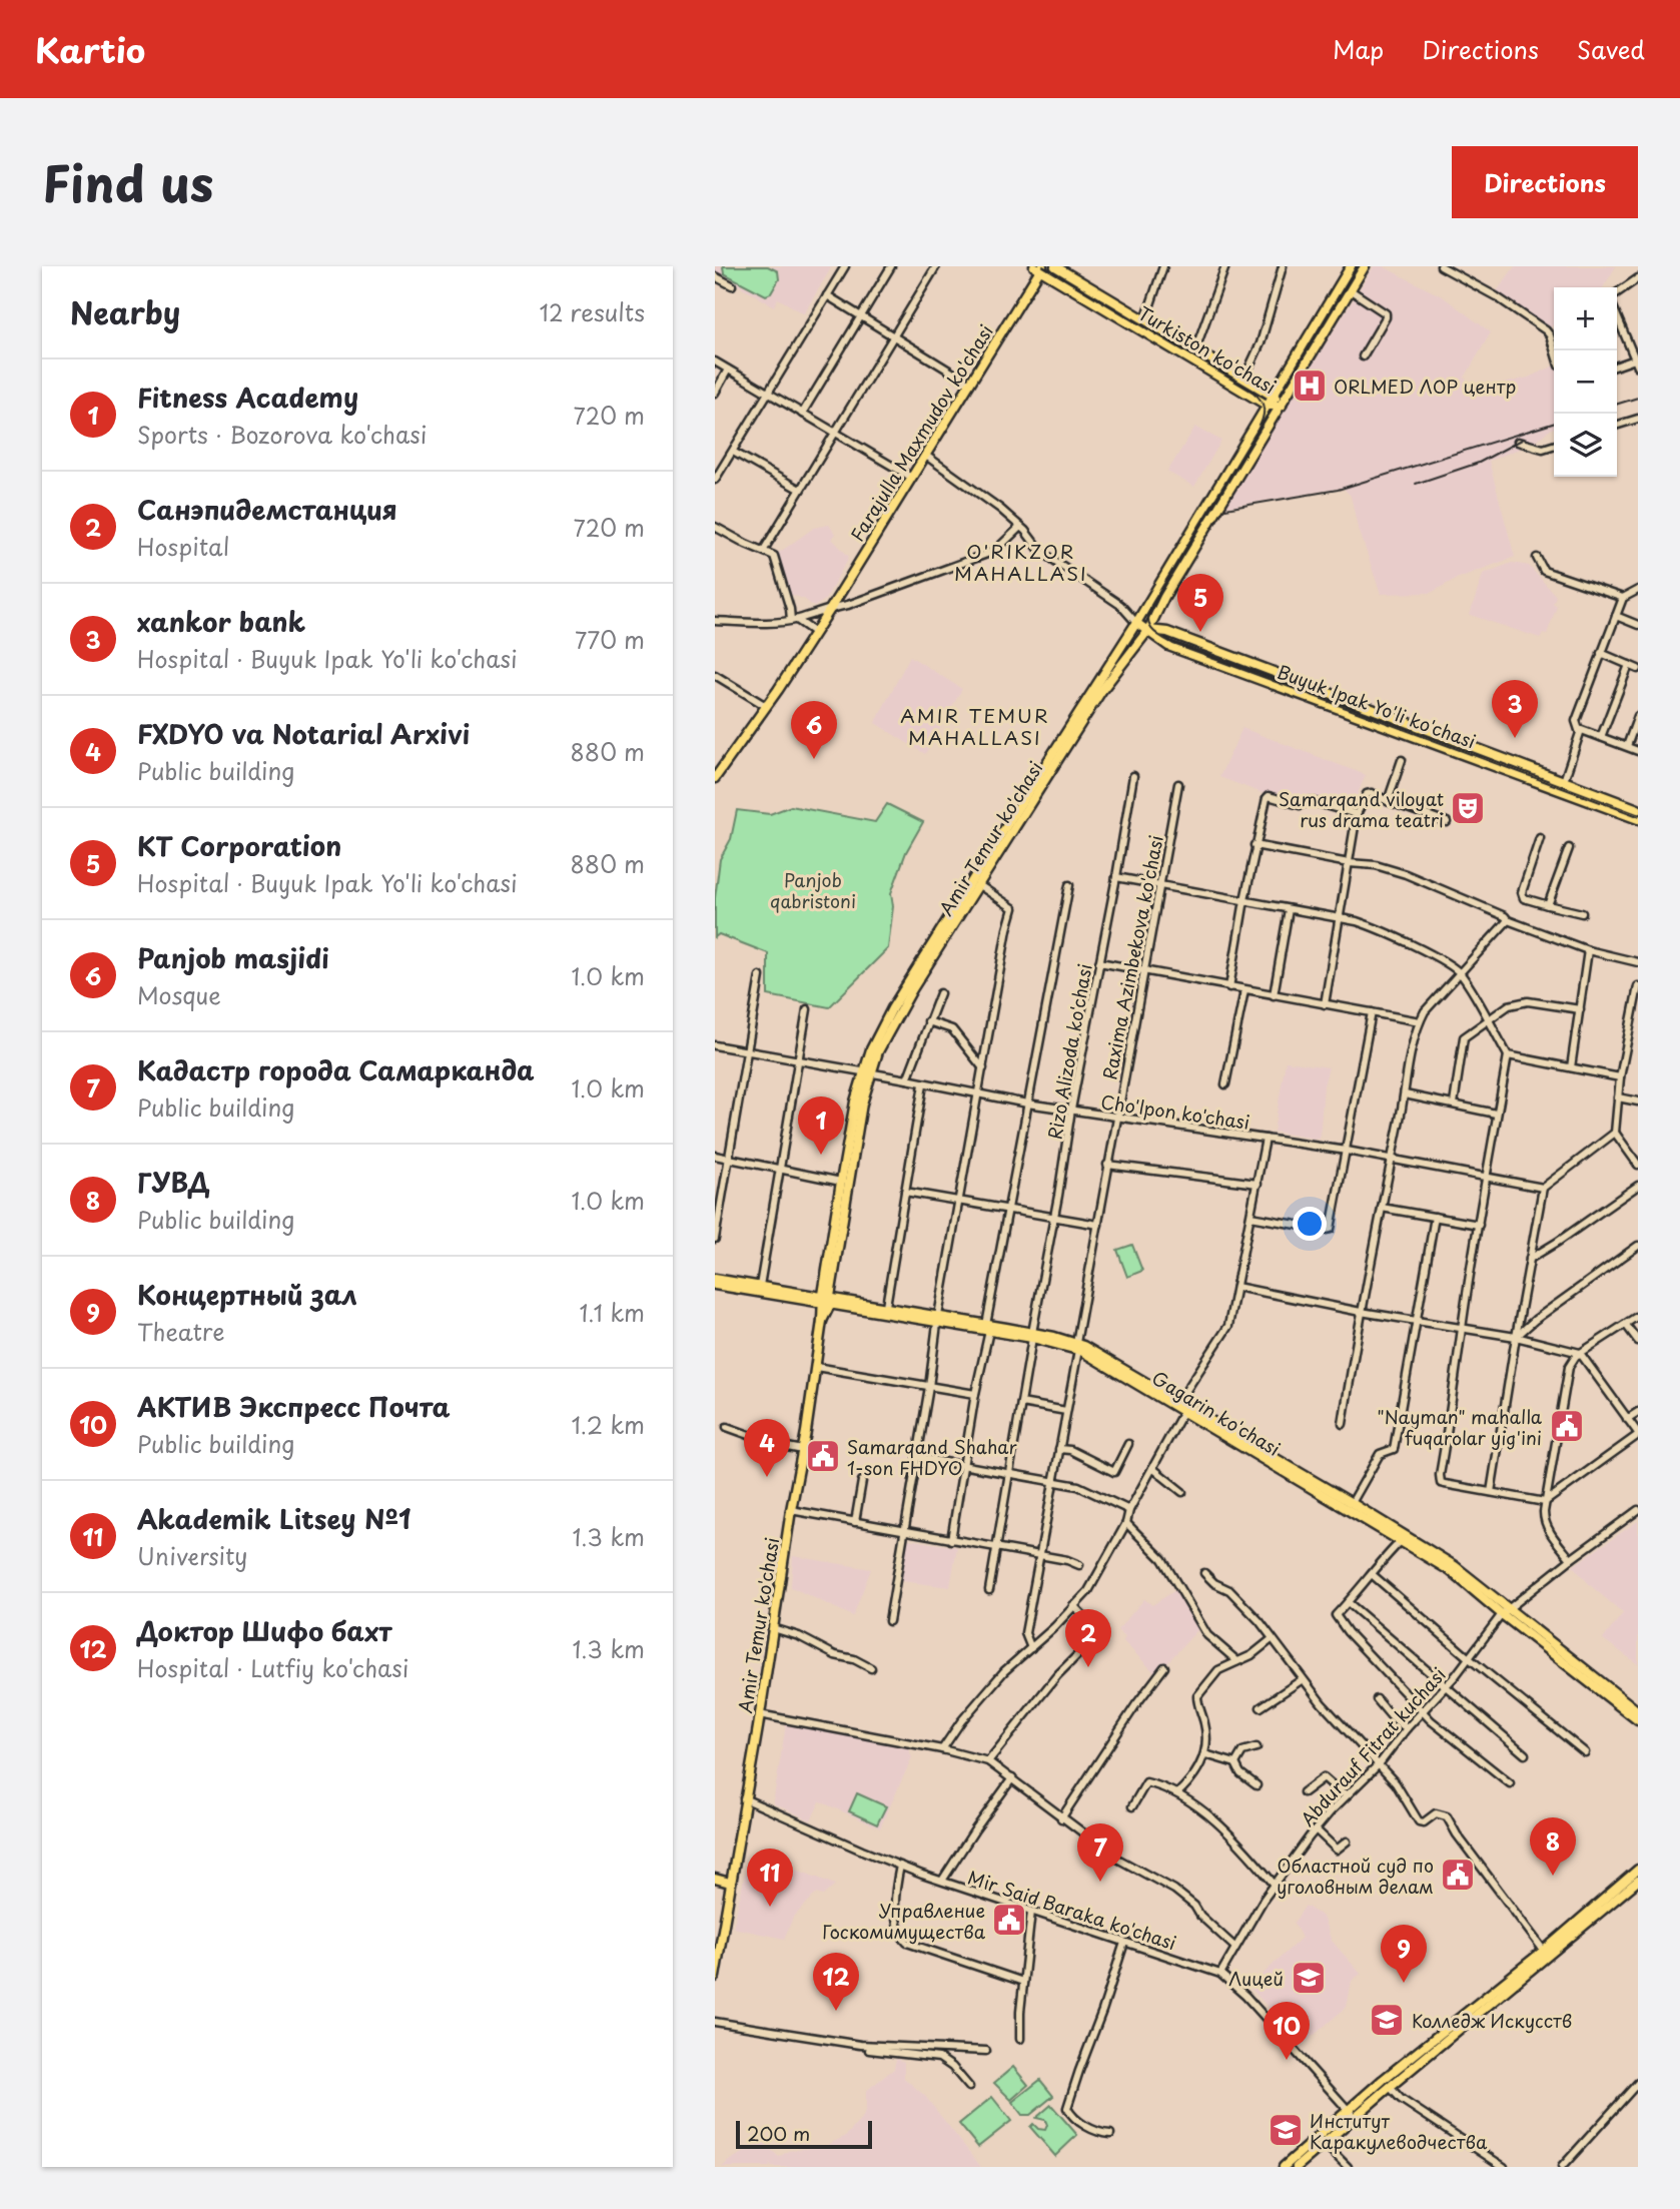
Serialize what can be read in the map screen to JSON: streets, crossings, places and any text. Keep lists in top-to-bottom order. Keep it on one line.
{"streets":{"main road":["Turkiston ko'chasi","Farajulla Maxmudov ko'chasi","Buyuk Ipak Yo'li ko'chasi","Amir Temur ko'chasi","Gagarin ko'chasi"],"street":["Raxima Azimbekova ko'chasi","Rizo Alizoda ko'chasi","Cho'lpon ko'chasi","Abdurauf Fitrat kuchasi","Mir Said Baraka ko'chasi"]},"crossings":[["Turkiston ko'chasi","Farajulla Maxmudov ko'chasi"],["Turkiston ko'chasi","Amir Temur ko'chasi"],["Buyuk Ipak Yo'li ko'chasi","Amir Temur ko'chasi"],["Amir Temur ko'chasi","Cho'lpon ko'chasi"],["Amir Temur ko'chasi","Gagarin ko'chasi"],["Amir Temur ko'chasi","Mir Said Baraka ko'chasi"],["Raxima Azimbekova ko'chasi","Cho'lpon ko'chasi"],["Raxima Azimbekova ko'chasi","Gagarin ko'chasi"],["Rizo Alizoda ko'chasi","Cho'lpon ko'chasi"],["Rizo Alizoda ko'chasi","Gagarin ko'chasi"],["Gagarin ko'chasi","Abdurauf Fitrat kuchasi"],["Abdurauf Fitrat kuchasi","Mir Said Baraka ko'chasi"]],"districts":["O'RIKZOR MAHALLASI","AMIR TEMUR MAHALLASI"],"parks":["Panjob qabristoni"],"places":{"hospital":["ORLMED ЛОР центр"],"theatre":["Samarqand viloyat rus drama teatri"],"public building":["\"Nayman\" mahalla fuqarolar yig'ini","Samarqand Shahar 1-son FHDYO","Областной суд по уголовным делам","Управление Госкомимущества"],"school or university":["Лицей","Колледж Искусств","Институт Каракулеводчества"]},"scale_bar":"200 m","page":{"header":"Kartio","nav":["Map","Directions","Saved"],"title":"Find us","buttons":"Directions","heading":["Nearby","12 results"],"map_buttons":["+","−"],"list":[{"mark":"1","name":"Fitness Academy","note":"Sports · Bozorova ko'chasi","value":"720 m"},{"mark":"2","name":"Санэпидемстанция","note":"Hospital","value":"720 m"},{"mark":"3","name":"xankor bank","note":"Hospital · Buyuk Ipak Yo'li ko'chasi","value":"770 m"},{"mark":"4","name":"FXDYO va Notarial Arxivi","note":"Public building","value":"880 m"},{"mark":"5","name":"KT Corporation","note":"Hospital · Buyuk Ipak Yo'li ko'chasi","value":"880 m"},{"mark":"6","name":"Panjob masjidi","note":"Mosque","value":"1.0 km"},{"mark":"7","name":"Кадастр города Самарканда","note":"Public building","value":"1.0 km"},{"mark":"8","name":"ГУВД","note":"Public building","value":"1.0 km"},{"mark":"9","name":"Концертный зал","note":"Theatre","value":"1.1 km"},{"mark":"10","name":"АКТИВ Экспресс Почта","note":"Public building","value":"1.2 km"},{"mark":"11","name":"Akademik Litsey №1","note":"University","value":"1.3 km"},{"mark":"12","name":"Доктор Шифо бахт","note":"Hospital · Lutfiy ko'chasi","value":"1.3 km"}],"pins":["5","3","6","1","4","2","8","7","11","9","12","10"],"scale":"200 m"}}
